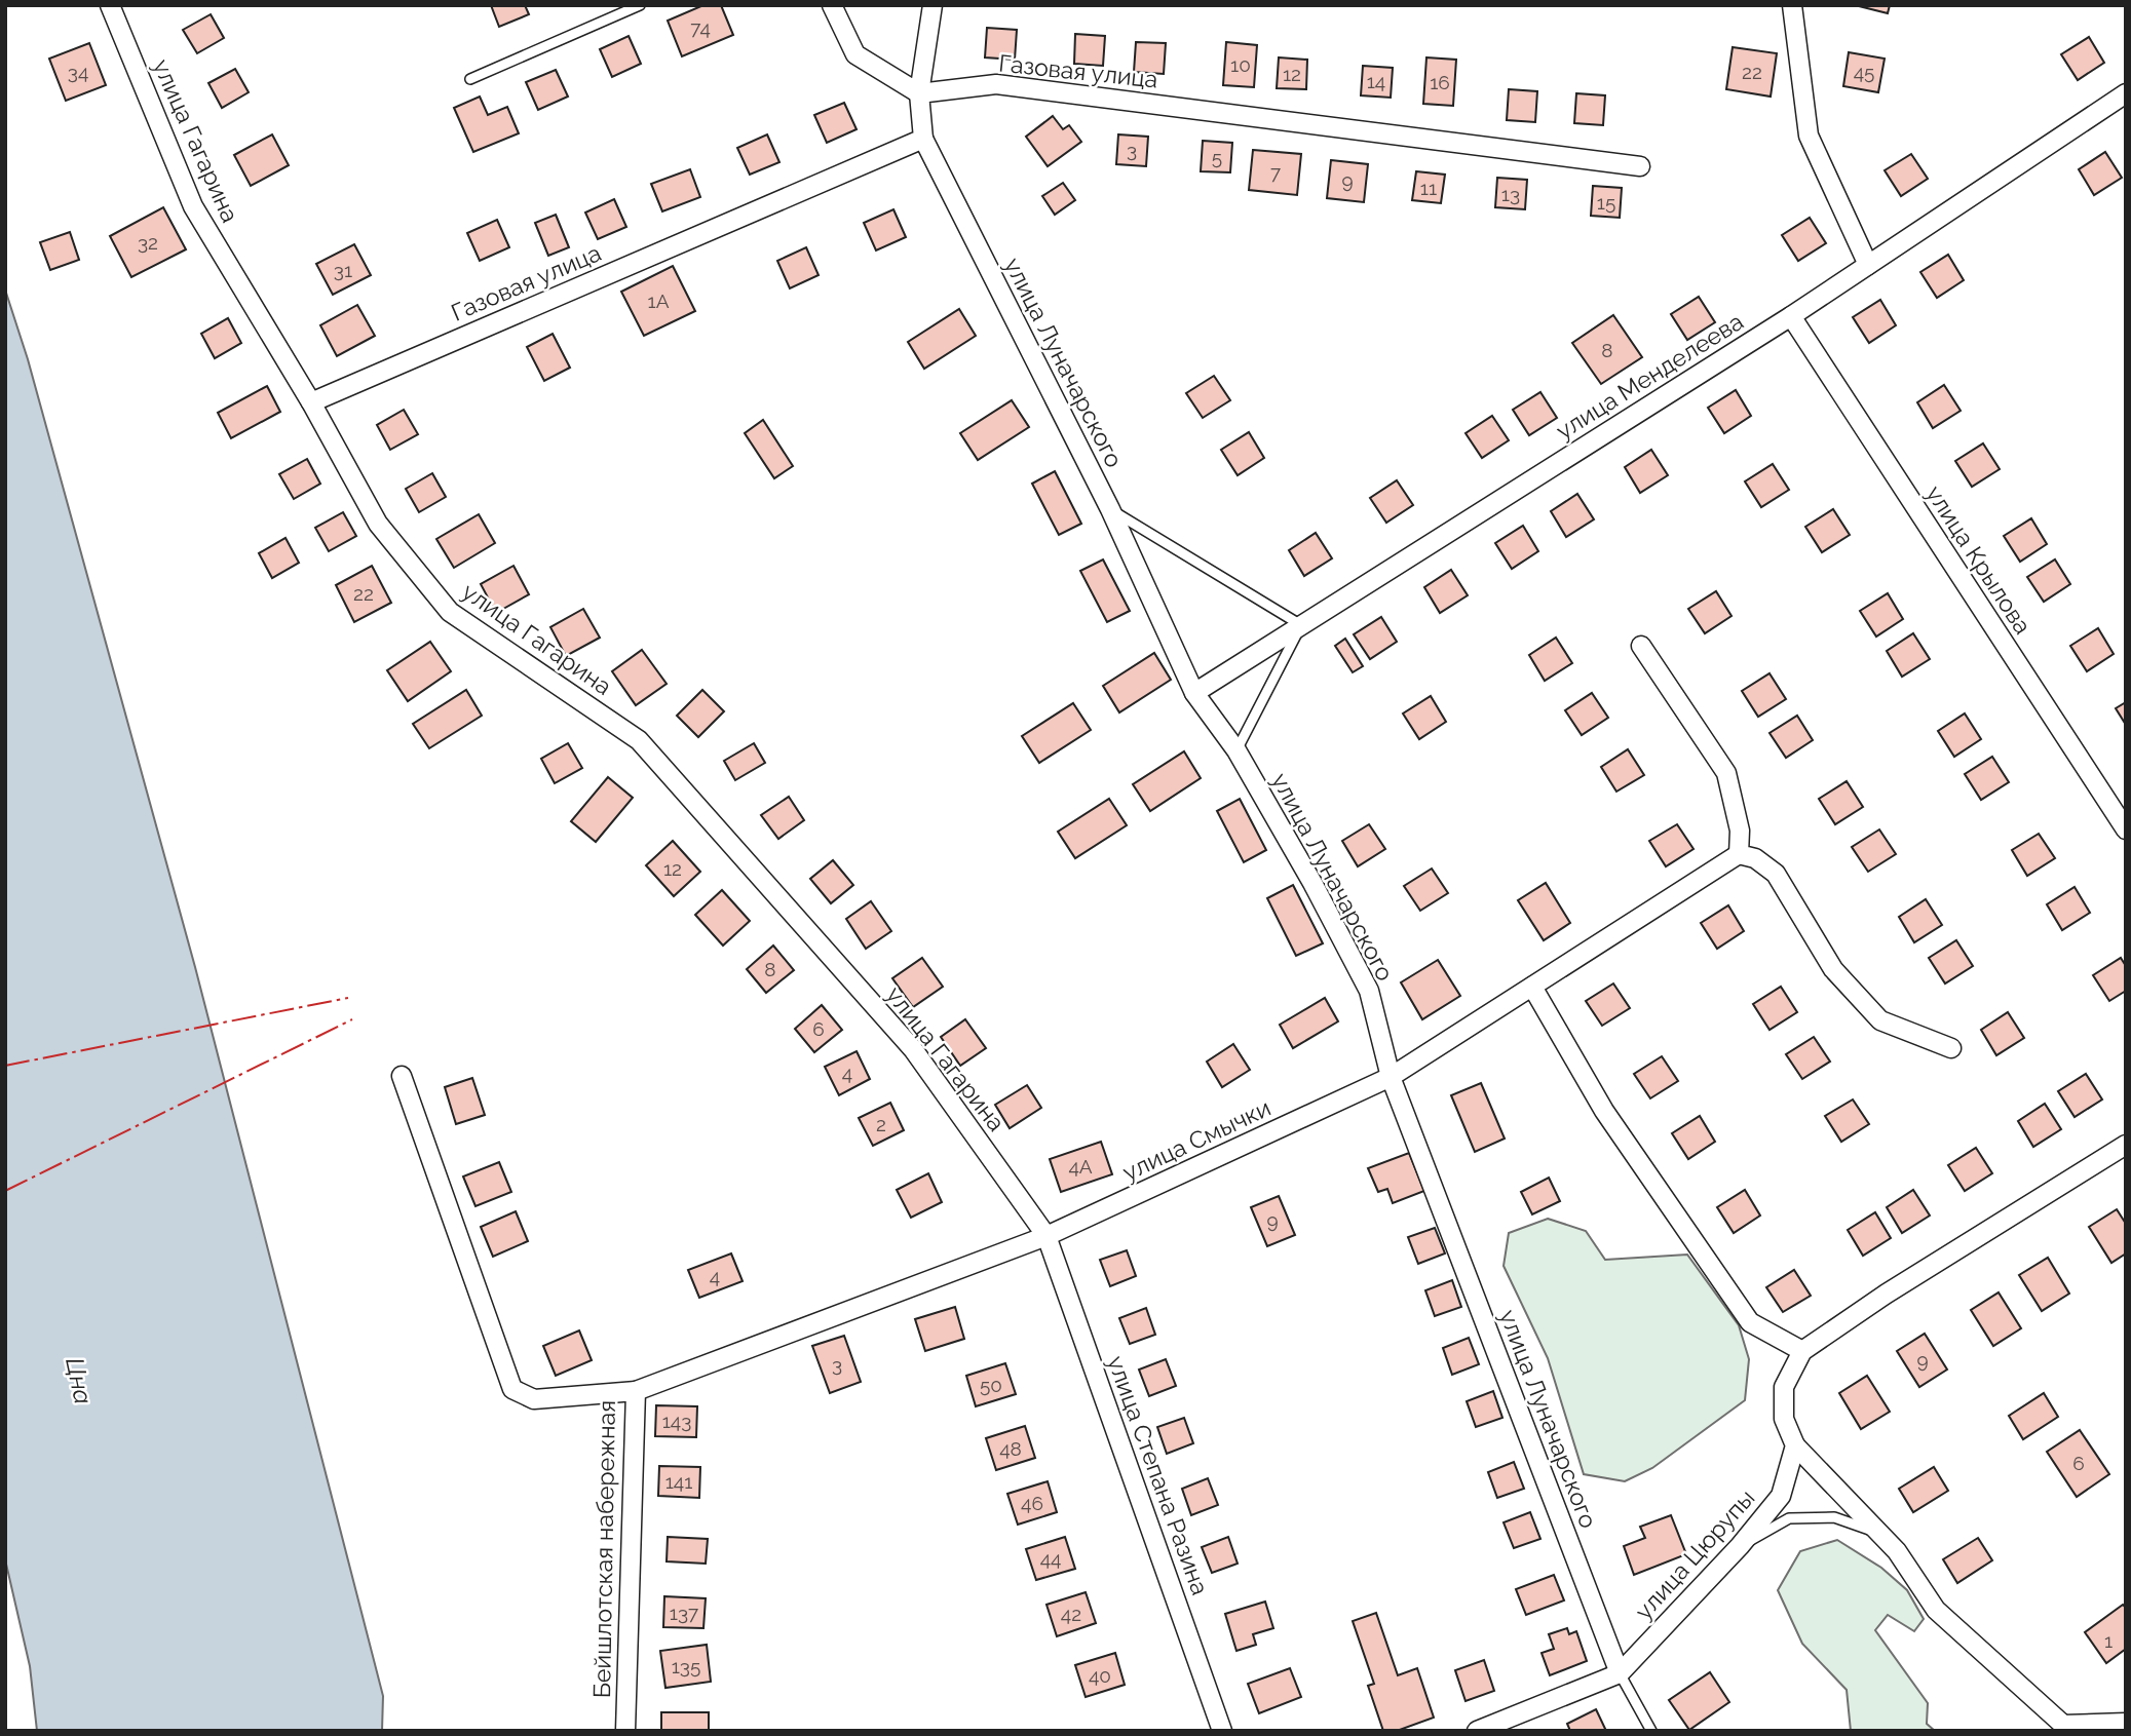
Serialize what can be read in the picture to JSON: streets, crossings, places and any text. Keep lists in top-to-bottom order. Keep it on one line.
{"streets":{"street":["Газовая улица","улица Гагарина","улица Луначарского","улица Менделеева","улица Крылова","улица Смычки","улица Степана Разина","Бейшлотская набережная","улица Цюрупы"]},"crossings":[["Газовая улица","улица Гагарина"],["Газовая улица","улица Луначарского"],["улица Гагарина","улица Смычки"],["улица Гагарина","улица Степана Разина"],["улица Луначарского","улица Менделеева"],["улица Луначарского","улица Смычки"],["улица Луначарского","улица Цюрупы"],["улица Менделеева","улица Крылова"],["улица Смычки","улица Степана Разина"],["улица Смычки","Бейшлотская набережная"]],"water":["Цна"],"house_numbers":["74","10","34","22","45","12","14","16","3","5","7","9","11","13","15","32","31","1А","8","22","12","8","6","4","2","4А","9","4","9","3","50","143","48","6","141","46","44","137","42","1","135","40"]}
